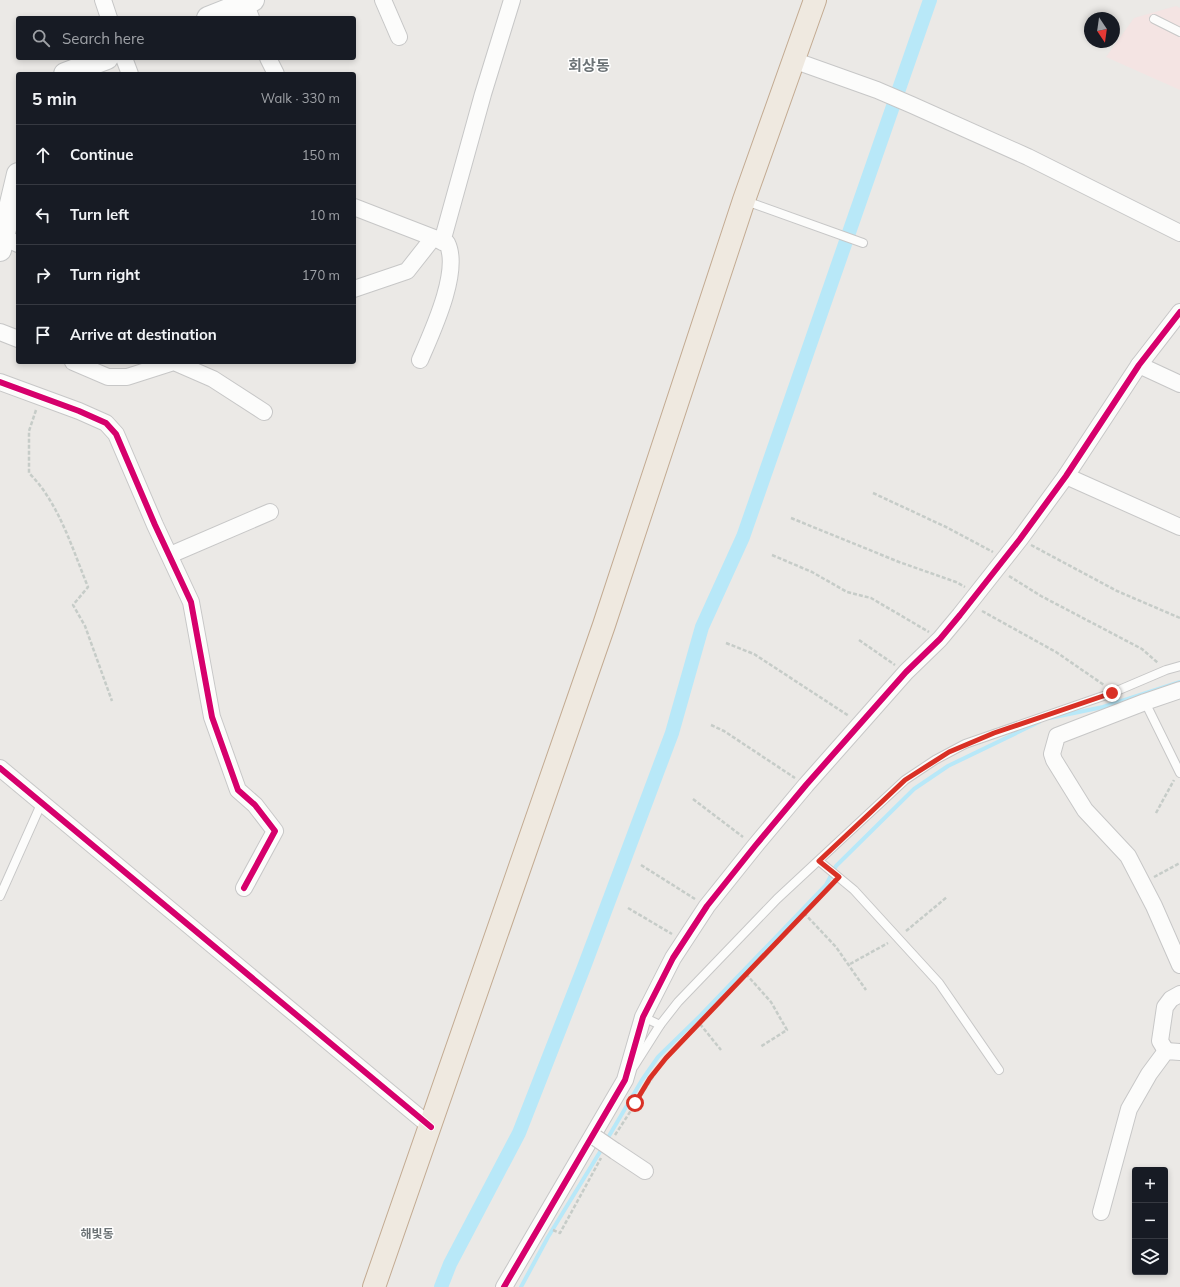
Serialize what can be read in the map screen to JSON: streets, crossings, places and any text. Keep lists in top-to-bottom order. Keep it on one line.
{"districts":["회상동","해빛동"],"north":"bottom","page":{"search":"Search here","heading":["5 min","Walk · 330 m"],"list":[["Continue","150 m"],["Turn left","10 m"],["Turn right","170 m"],"Arrive at destination"],"map_buttons":["+","−"]}}
